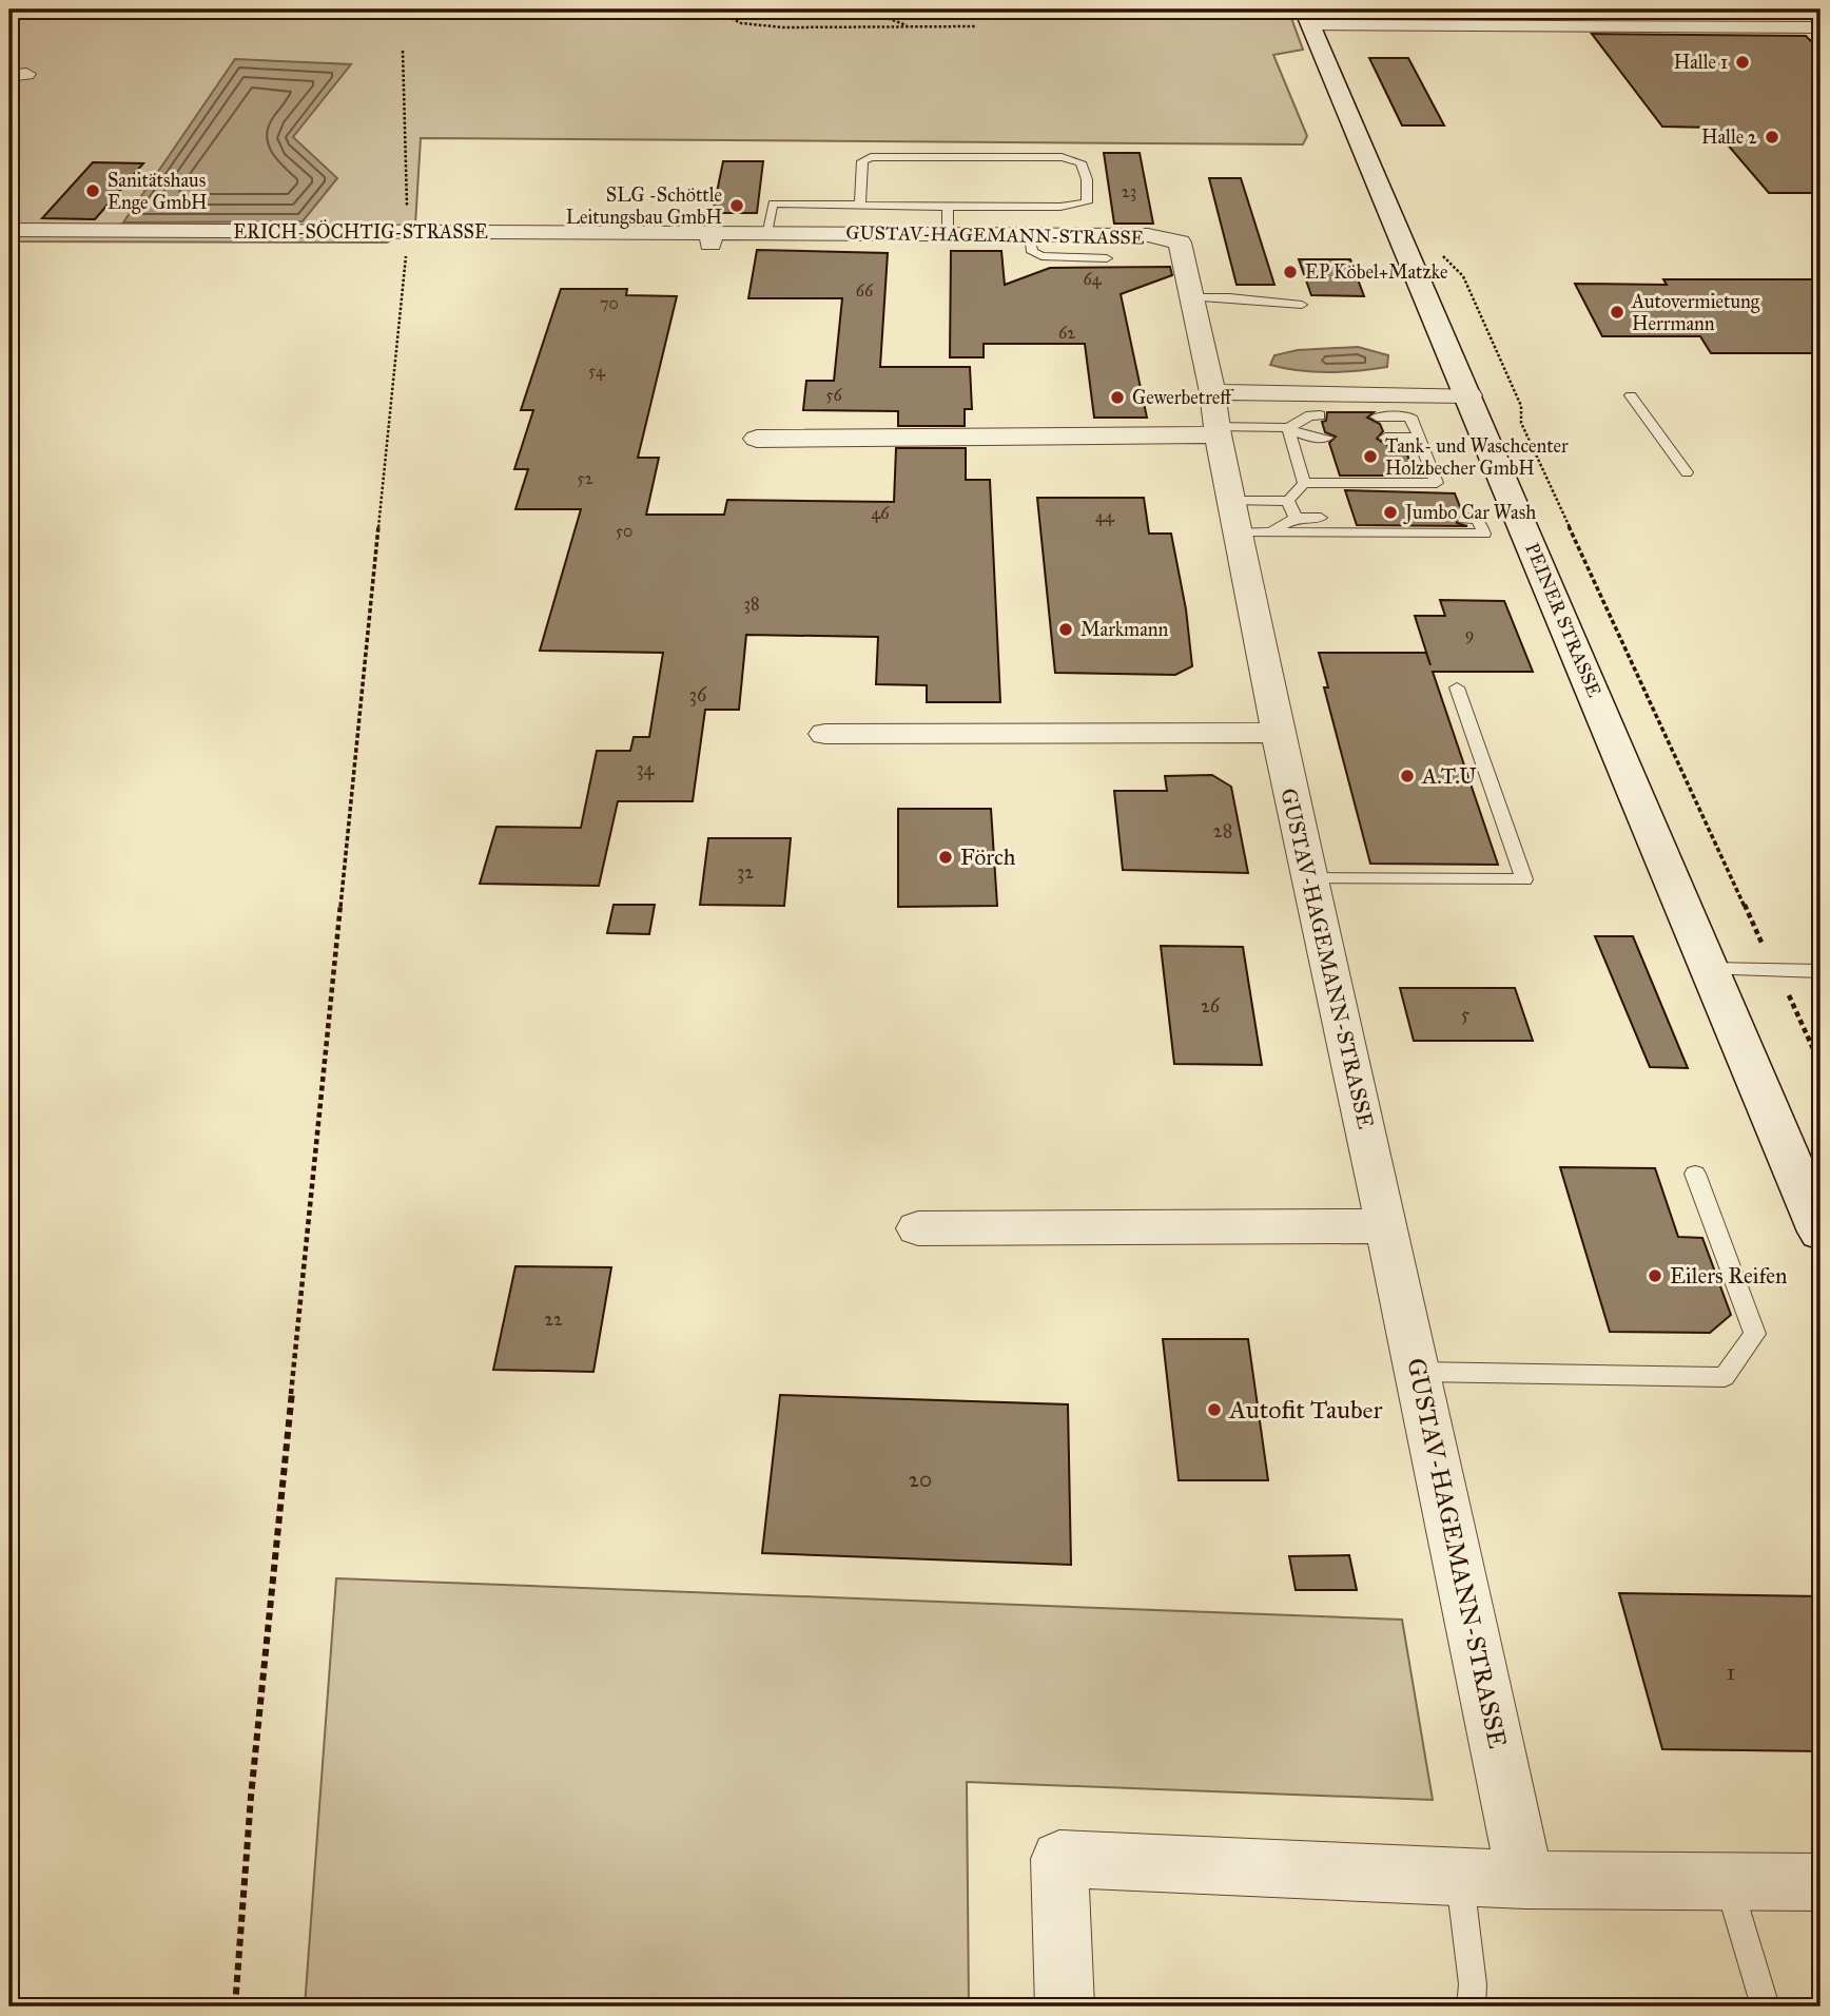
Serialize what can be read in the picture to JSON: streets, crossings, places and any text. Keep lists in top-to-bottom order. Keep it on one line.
{"streets":{"main road":["PEINER STRASSE"],"street":["ERICH-SÖCHTIG-STRASSE","GUSTAV-HAGEMANN-STRASSE"]},"crossings":[["ERICH-SÖCHTIG-STRASSE","GUSTAV-HAGEMANN-STRASSE"]],"places":["Halle 1","Halle 2","Sanitätshaus Enge GmbH","SLG -Schöttle Leitungsbau GmbH","EP Köbel+Matzke","Autovermietung Herrmann","Gewerbetreff","Tank- und Waschcenter Holzbecher GmbH","Jumbo Car Wash","Markmann","A.T.U","Förch","Eilers Reifen","Autofit Tauber"],"house_numbers":["23","64","66","70","62","54","56","52","46","44","50","38","9","36","34","28","32","26","5","22","20","1"]}
